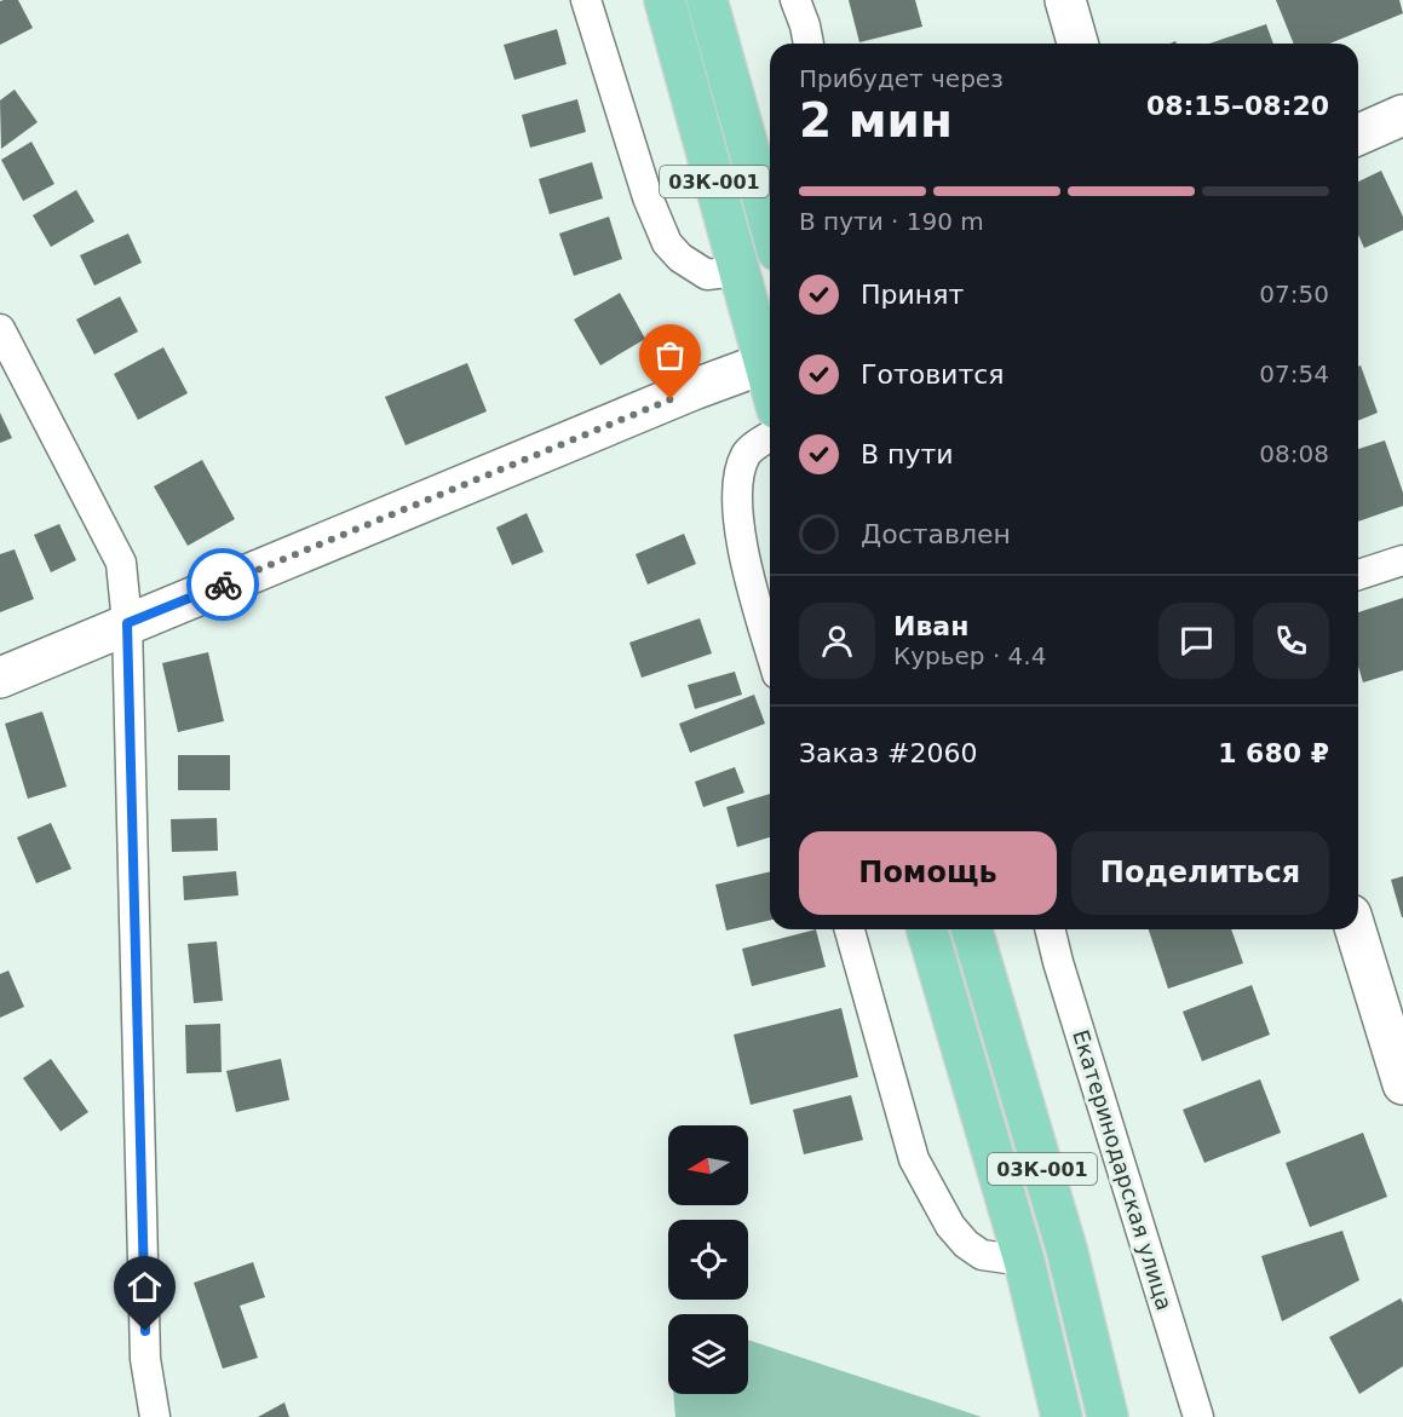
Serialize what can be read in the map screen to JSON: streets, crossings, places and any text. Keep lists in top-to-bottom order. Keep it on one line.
{"streets":{"main road":["03К-001"],"street":["Екатеринодарская улица"]},"north":"left","page":{"heading":["2 мин","Прибудет через","08:15–08:20"],"panel":["Иван","Курьер · 4.4","Заказ #2060","1 680 ₽"],"bar":"В пути · 190 m","list":[["Принят","07:50"],["Готовится","07:54"],["В пути","08:08"],"Доставлен"],"buttons":["Помощь","Поделиться"]}}
